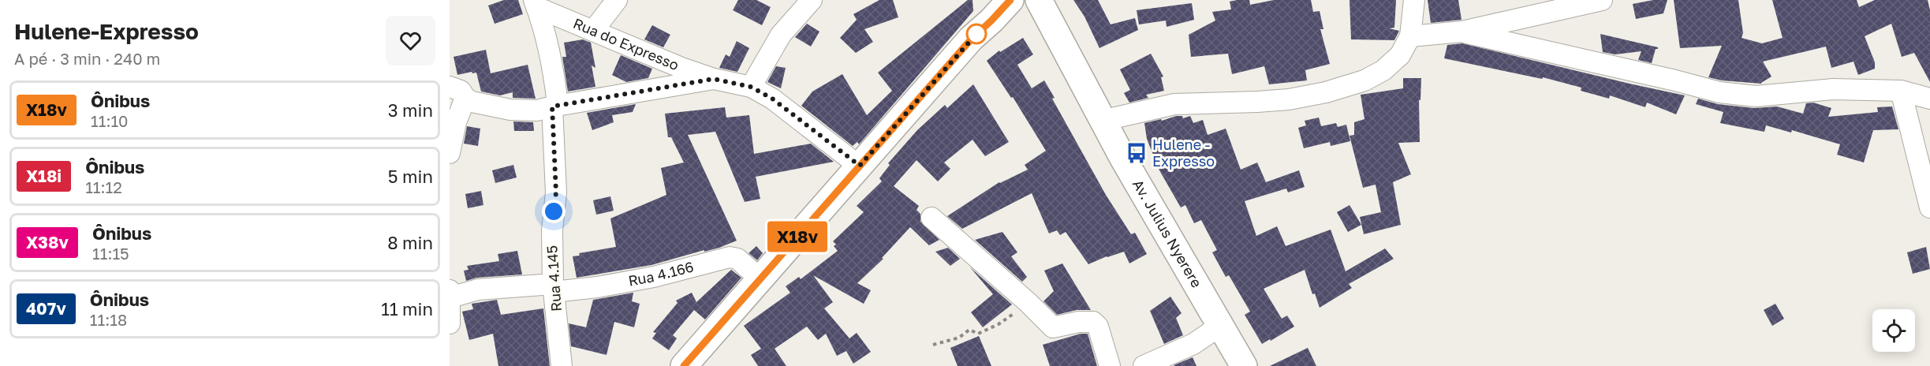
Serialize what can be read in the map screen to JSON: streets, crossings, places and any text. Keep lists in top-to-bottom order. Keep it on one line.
{"streets":{"main road":["Av. Julius Nyerere"],"street":["Rua do Expresso","Rua 4.166","Rua 4.145"]},"crossings":[["Rua do Expresso","Rua 4.145"],["Rua 4.166","Rua 4.145"]],"places":{"bus stop":["Hulene - Expresso"]},"lines":["bus line X18v"],"page":{"heading":["Hulene-Expresso","A pé · 3 min · 240 m"],"on_map":"X18v","list":[{"mark":"X18v","name":"Ônibus","note":"11:10","value":"3 min"},{"mark":"X18i","name":"Ônibus","note":"11:12","value":"5 min"},{"mark":"X38v","name":"Ônibus","note":"11:15","value":"8 min"},{"mark":"407v","name":"Ônibus","note":"11:18","value":"11 min"}]}}
